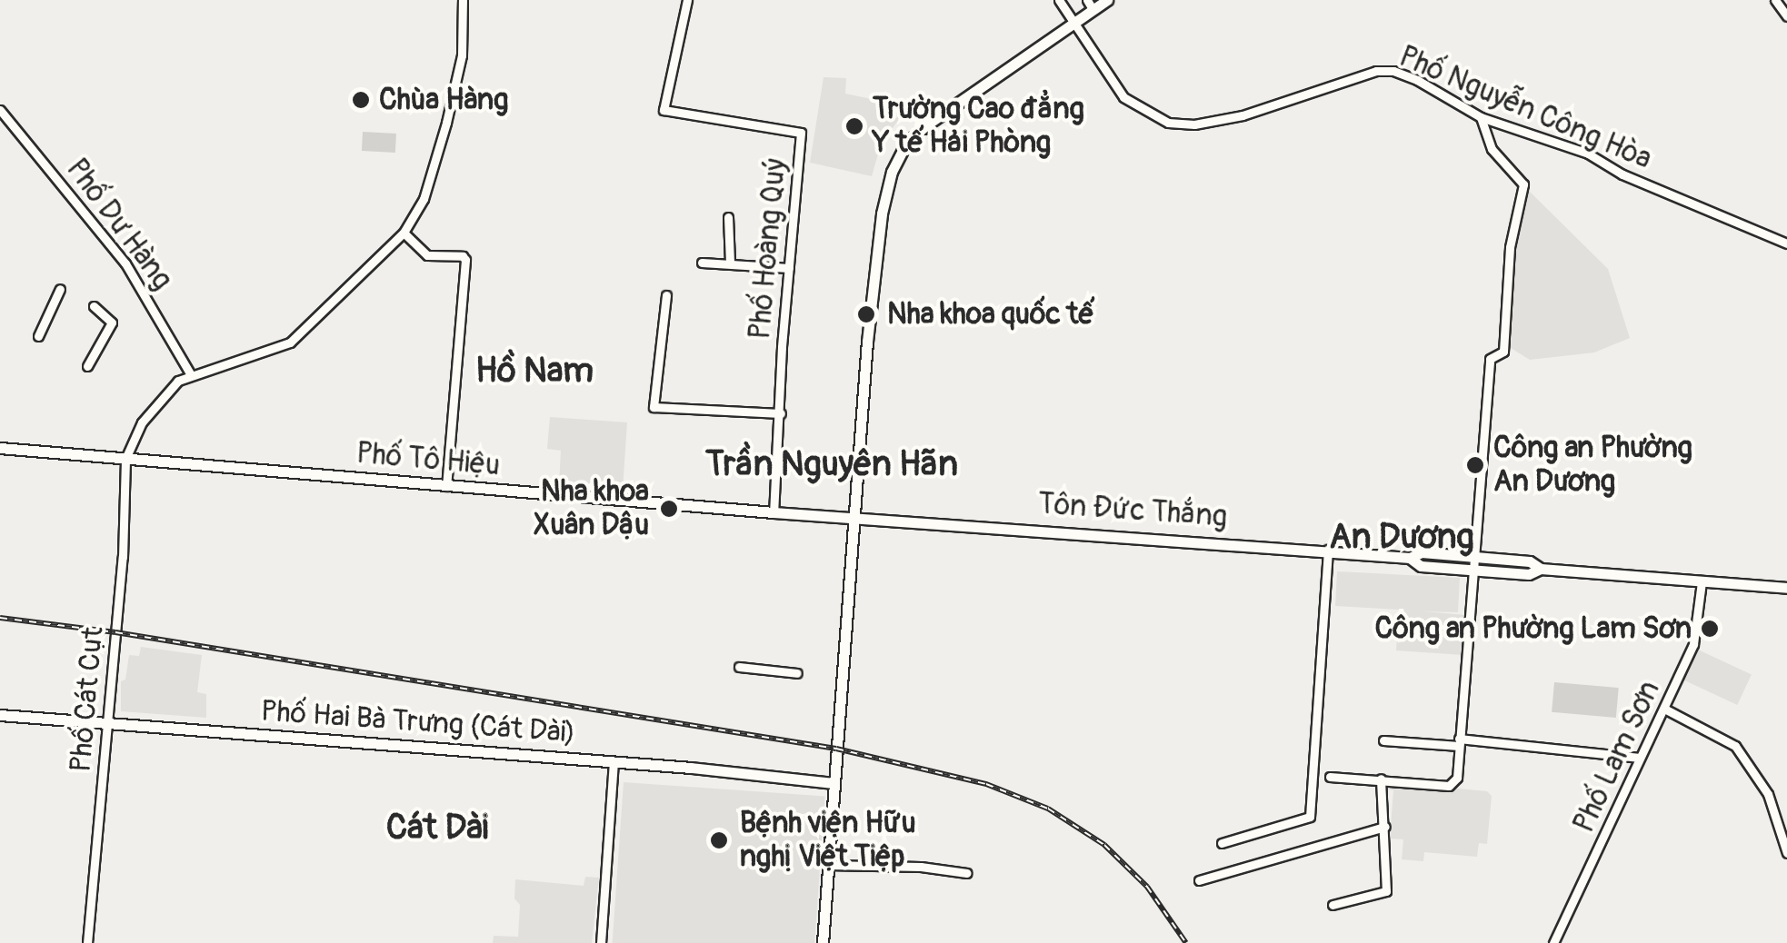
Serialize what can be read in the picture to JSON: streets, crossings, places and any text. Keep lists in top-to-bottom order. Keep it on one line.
{"streets":{"main road":["Phố Tô Hiệu","Tôn Đức Thắng","Phố Hai Bà Trưng (Cát Dài)"],"street":["Phố Nguyễn Công Hòa","Phố Dư Hàng","Phố Hoàng Quý","Phố Cát Cụt","Phố Lam Sơn"]},"crossings":[["Phố Hoàng Quý","Phố Tô Hiệu"],["Phố Tô Hiệu","Tôn Đức Thắng"],["Phố Tô Hiệu","Phố Cát Cụt"],["Tôn Đức Thắng","Phố Lam Sơn"],["Phố Cát Cụt","Phố Hai Bà Trưng (Cát Dài)"]],"districts":["Hồ Nam","Trần Nguyên Hãn","An Dương","Cát Dài"],"places":["Chùa Hàng","Trường Cao đẳng Y tế Hải Phòng","Nha khoa quốc tế","Công an Phường An Dương","Nha khoa Xuân Dậu","Công an Phường Lam Sơn","Bệnh viện Hữu nghị Việt Tiệp"]}
